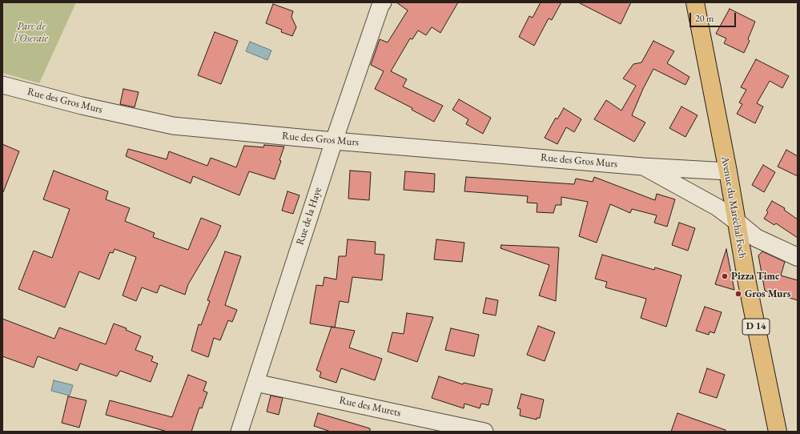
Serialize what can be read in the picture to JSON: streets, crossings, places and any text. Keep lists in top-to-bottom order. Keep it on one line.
{"streets":{"main road":["Avenue du Maréchal Foch","D 14"],"street":["Rue des Gros Murs","Rue de la Haye","Rue des Murets"]},"crossings":[["Rue des Gros Murs","Avenue du Maréchal Foch"],["Rue des Gros Murs","Rue de la Haye"],["Rue de la Haye","Rue des Murets"]],"parks":["Parc de l'Oseraie"],"places":["Pizza Time","Gros Murs"],"scale_bar":"20 m"}
